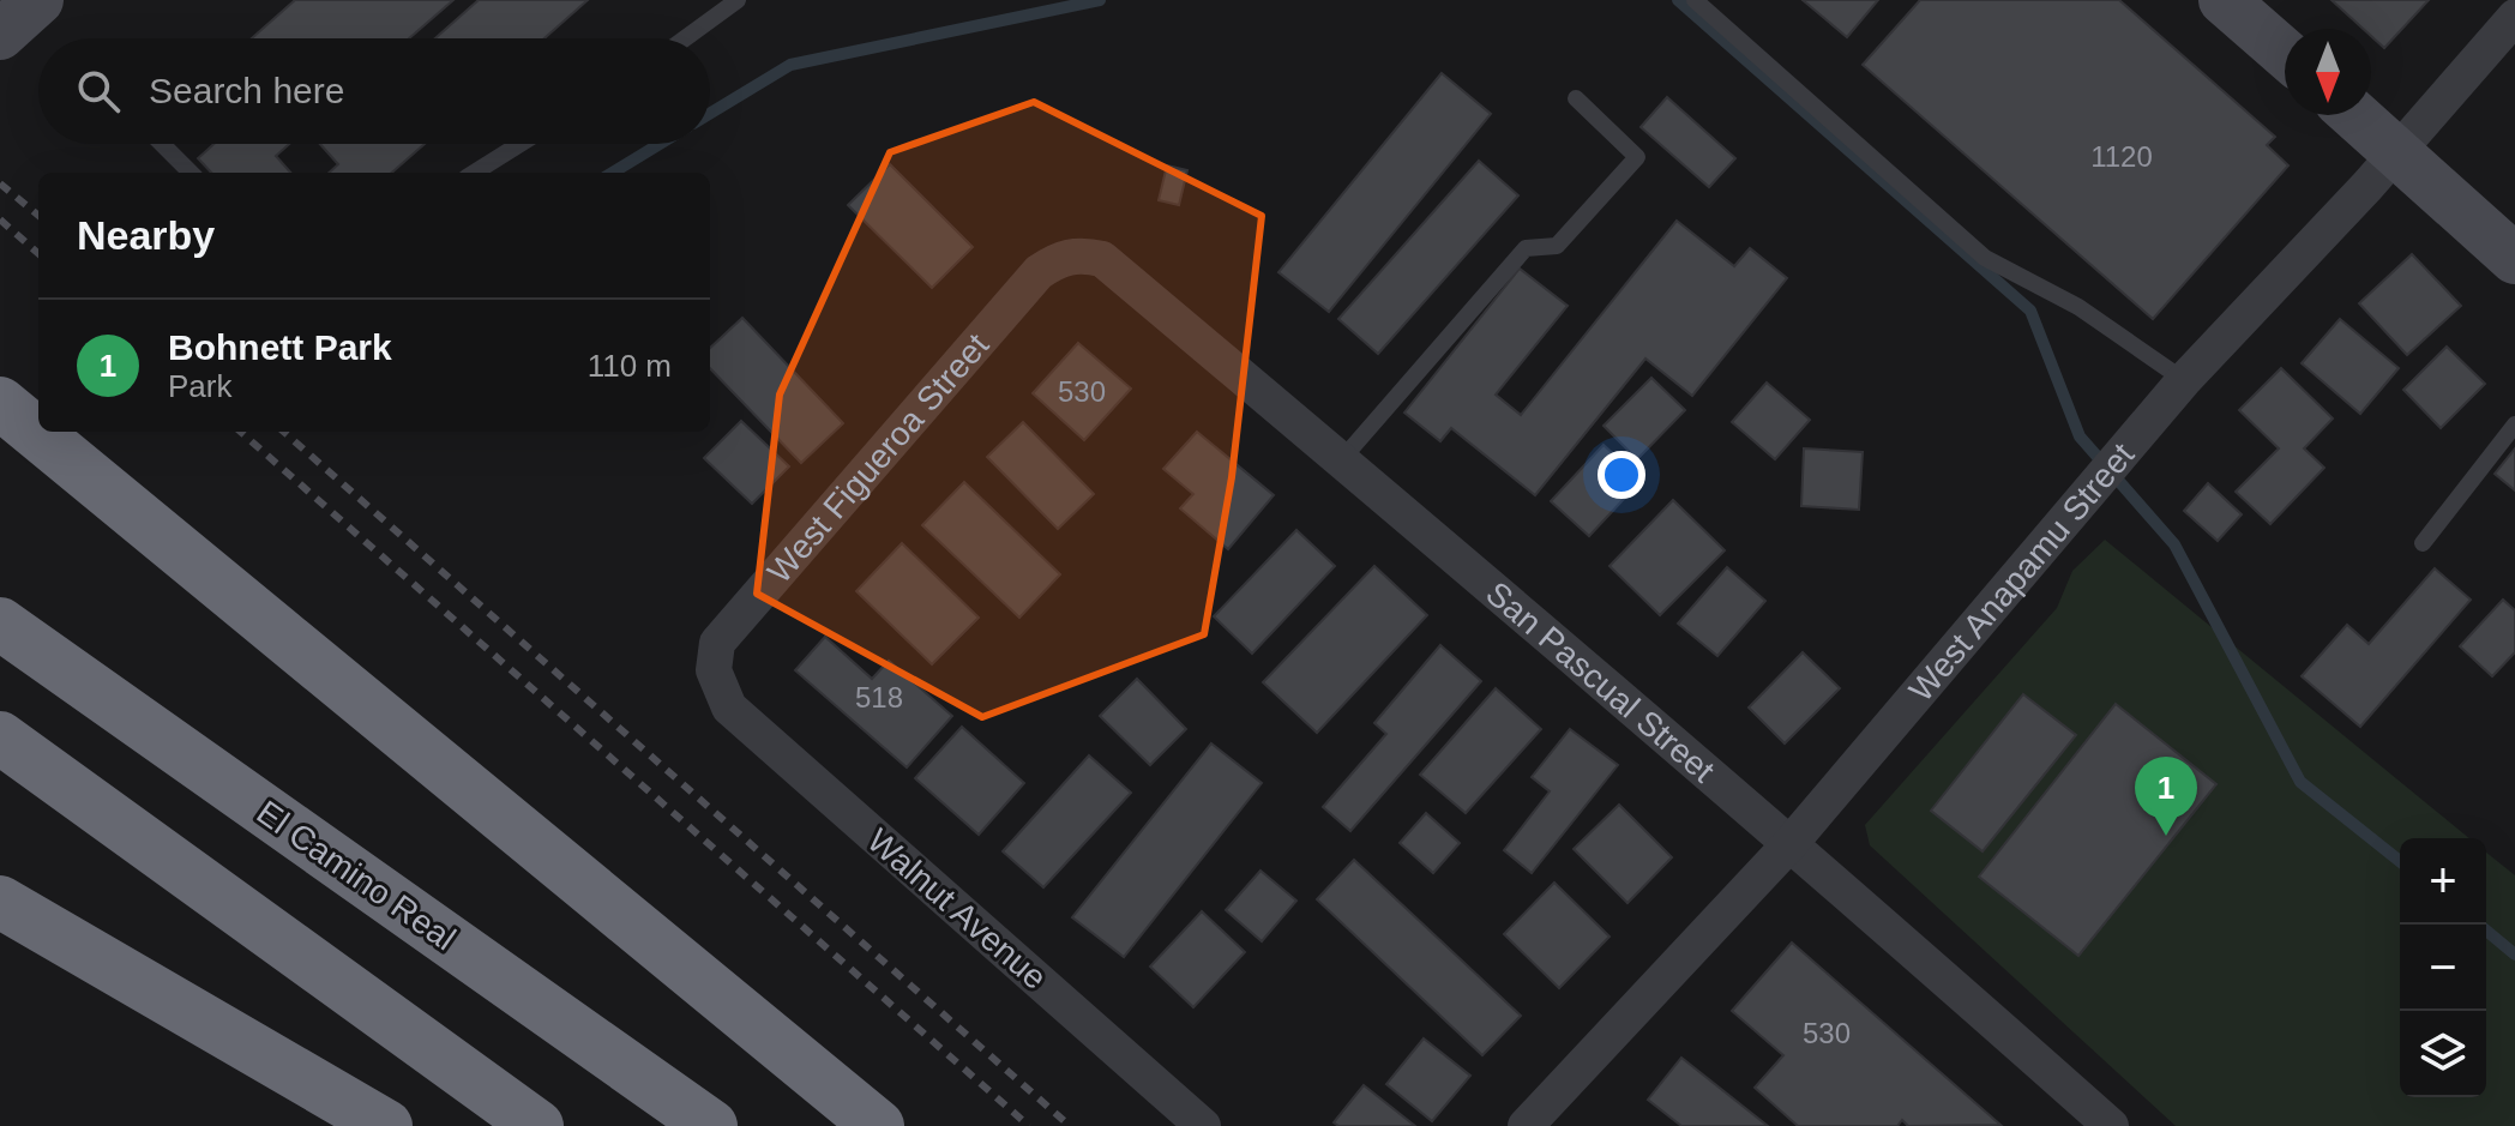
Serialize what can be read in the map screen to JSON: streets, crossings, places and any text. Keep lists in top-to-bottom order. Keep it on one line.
{"streets":{"highway":["El Camino Real"],"street":["West Figueroa Street","West Anapamu Street","San Pascual Street","Walnut Avenue"]},"crossings":[["West Figueroa Street","San Pascual Street"],["West Figueroa Street","Walnut Avenue"],["West Anapamu Street","San Pascual Street"]],"house_numbers":["1120","530","518","530"],"north":"bottom","page":{"search":"Search here","heading":"Nearby","list":[{"mark":"1","name":"Bohnett Park","note":"Park","value":"110 m"}],"pins":"1","map_buttons":["+","−"]}}
